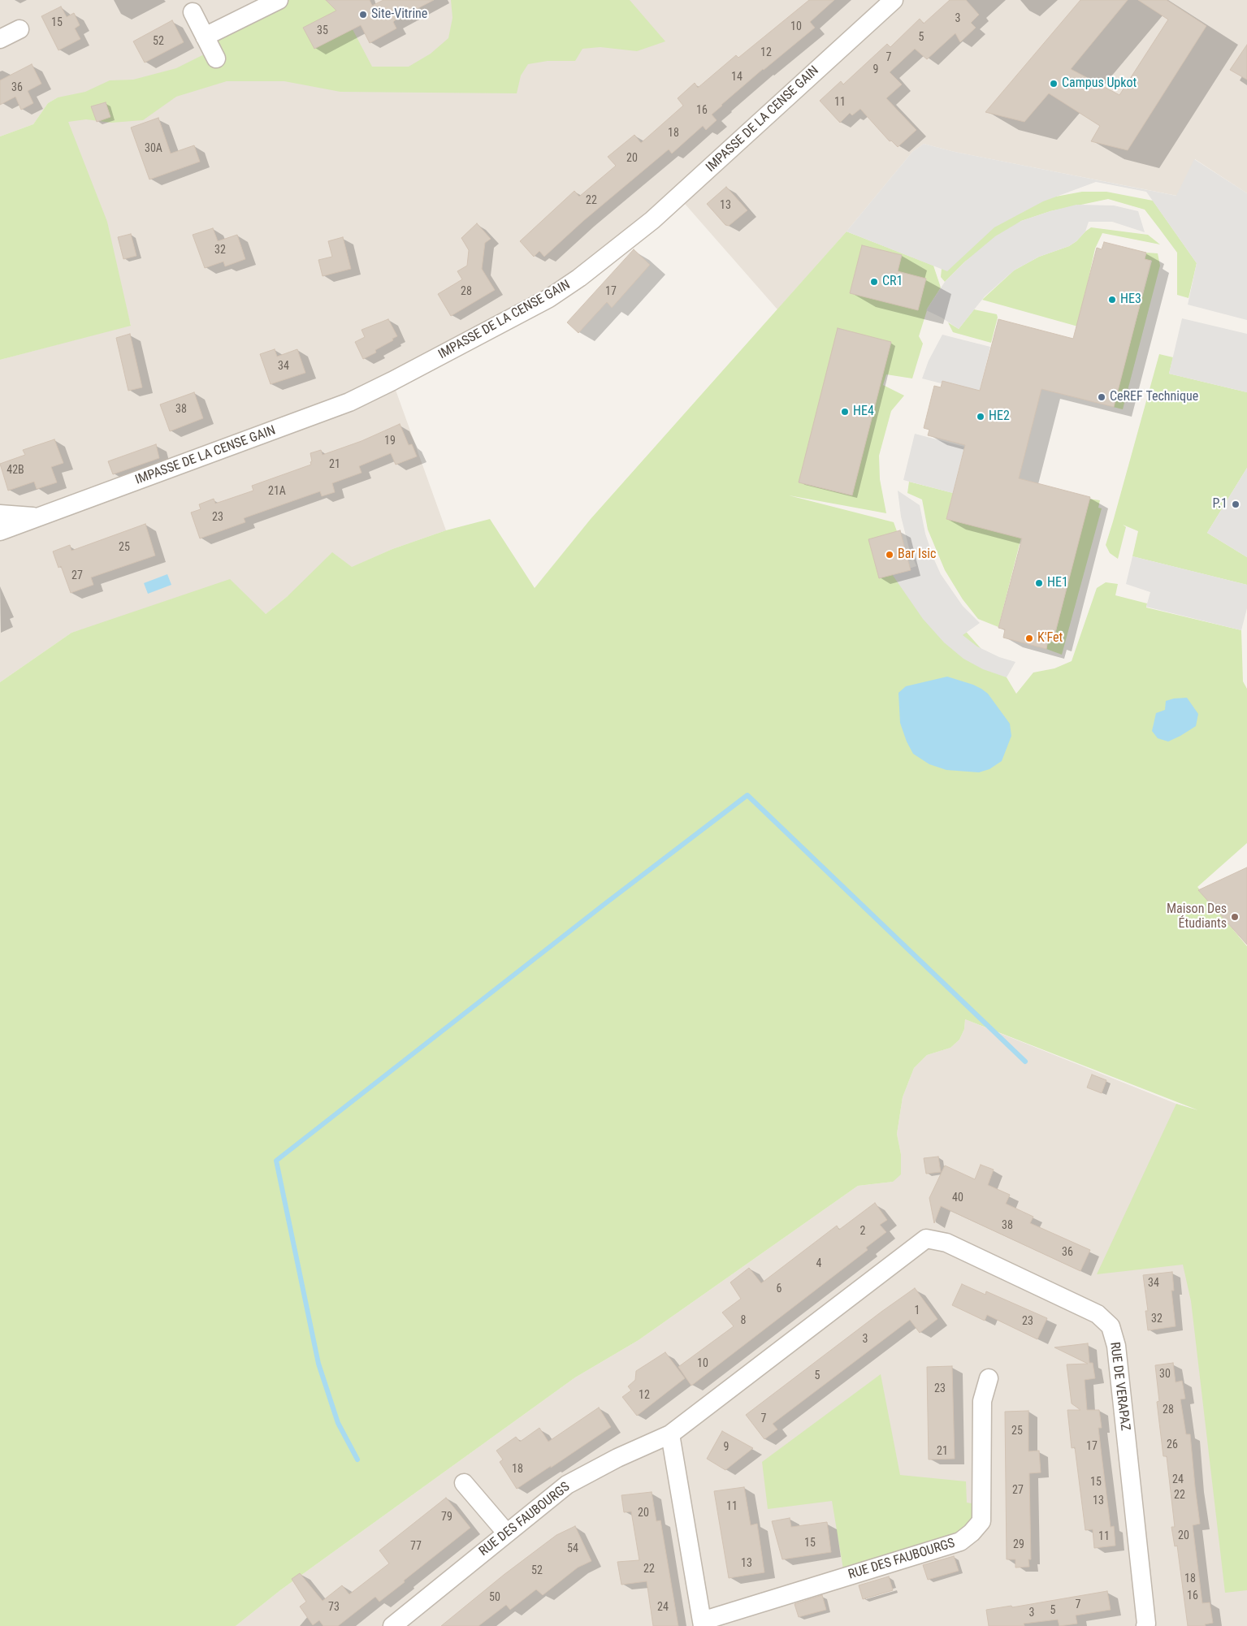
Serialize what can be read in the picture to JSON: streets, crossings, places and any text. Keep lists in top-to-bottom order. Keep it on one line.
{"streets":{"street":["IMPASSE DE LA CENSE GAIN","RUE DE VERAPAZ","RUE DES FAUBOURGS"]},"crossings":[["RUE DE VERAPAZ","RUE DES FAUBOURGS"]],"places":["Site-Vitrine","Campus Upkot","CR1","HE3","CeREF Technique","HE4","HE2","P.1","Bar Isic","HE1","K'Fet","Maison Des Étudiants"],"house_numbers":["3","15","10","35","5","52","12","7","9","14","36","11","16","18","30A","20","22","13","32","28","17","34","38","19","21","42B","21A","23","25","27","40","38","2","36","4","34","6","1","32","8","23","3","10","30","5","23","12","28","7","25","26","17","9","21","18","24","15","27","22","13","11","20","79","20","11","15","29","77","54","13","22","52","18","16","50","7","73","24","5","3"]}
